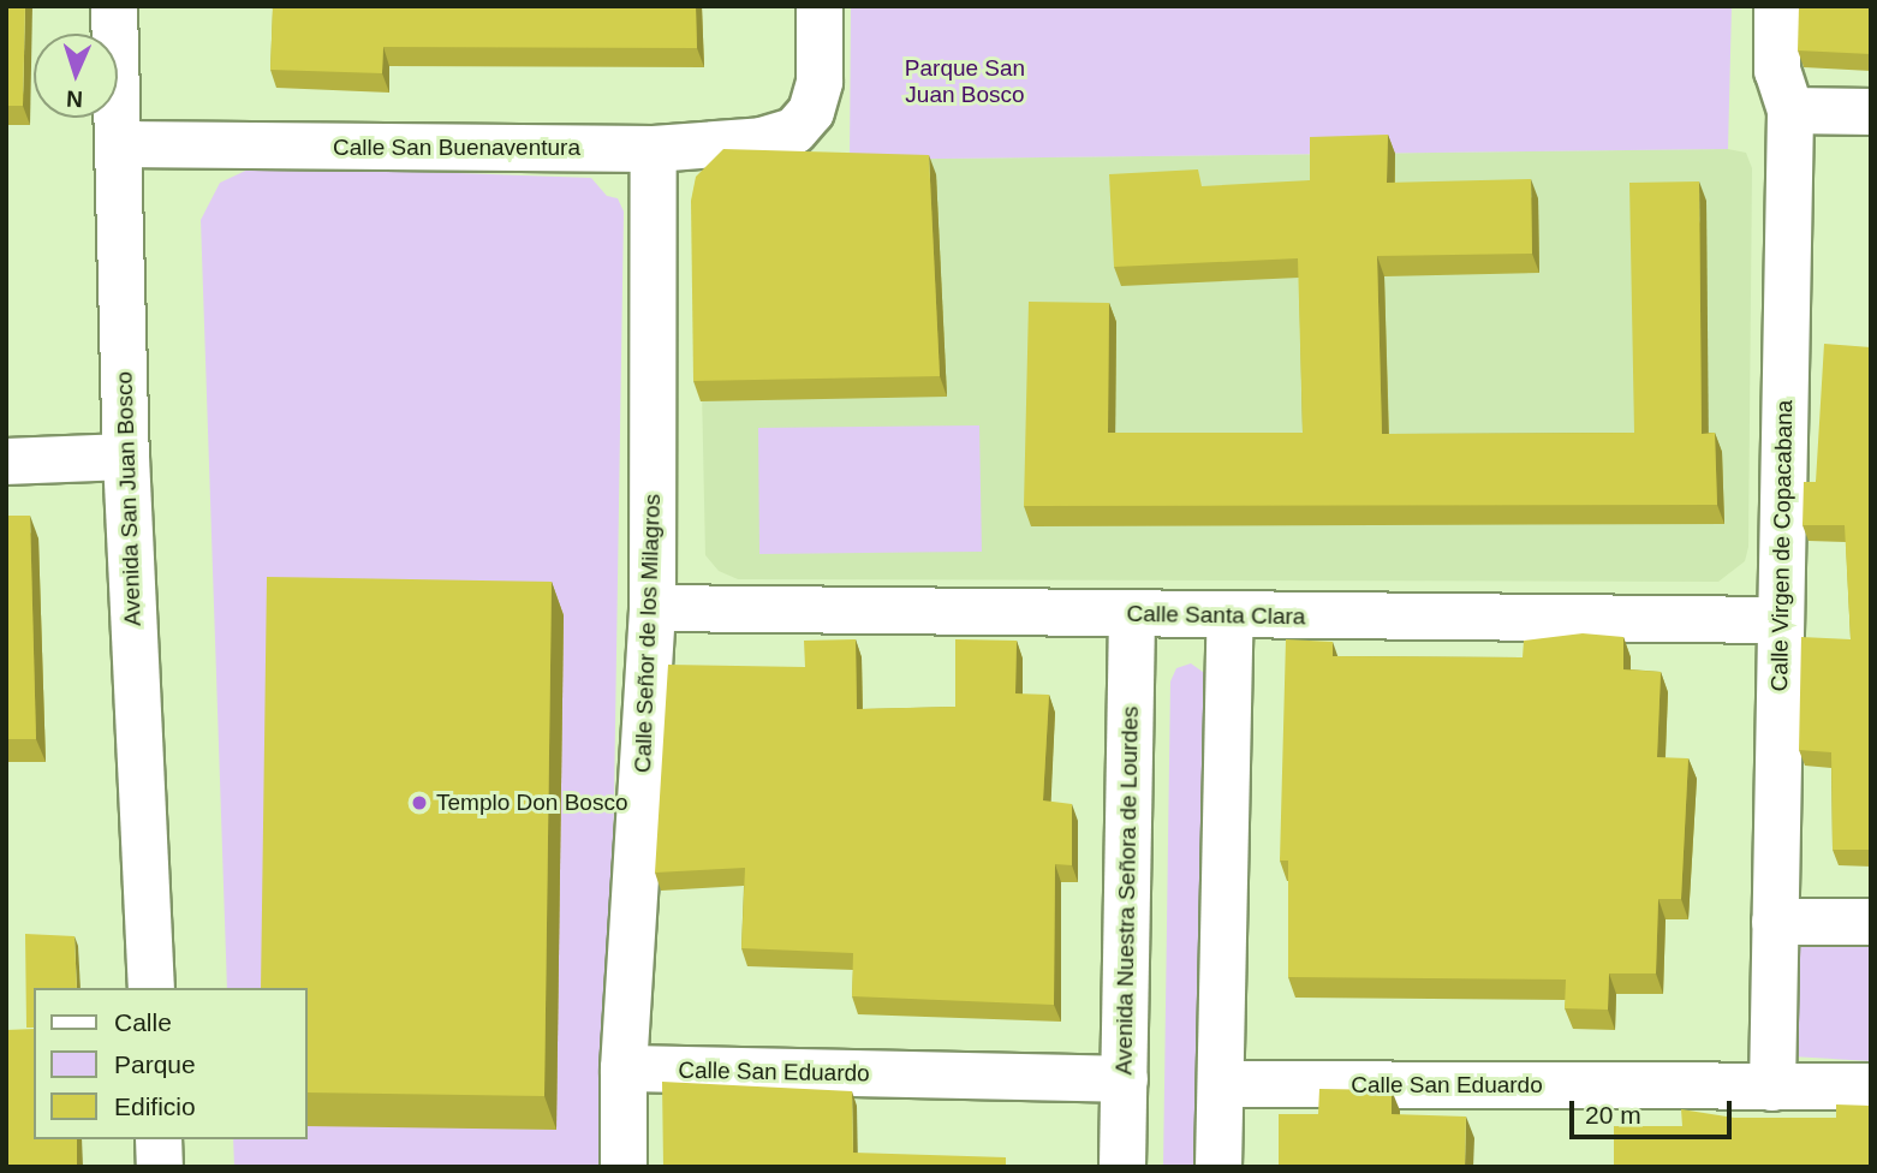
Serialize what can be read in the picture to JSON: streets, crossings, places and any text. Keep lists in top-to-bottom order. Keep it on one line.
{"streets":{"street":["Calle San Buenaventura","Avenida San Juan Bosco","Calle Virgen de Copacabana","Calle Santa Clara","Calle Señor de los Milagros","Avenida Nuestra Señora de Lourdes","Calle San Eduardo"]},"crossings":[["Calle San Buenaventura","Avenida San Juan Bosco"],["Calle San Buenaventura","Calle Señor de los Milagros"],["Calle Virgen de Copacabana","Calle Santa Clara"],["Calle Virgen de Copacabana","Calle San Eduardo"],["Calle Santa Clara","Calle Señor de los Milagros"],["Calle Santa Clara","Avenida Nuestra Señora de Lourdes"],["Calle Señor de los Milagros","Calle San Eduardo"],["Avenida Nuestra Señora de Lourdes","Calle San Eduardo"]],"parks":["Parque San Juan Bosco"],"places":["Templo Don Bosco"],"legend":["Calle","Parque","Edificio"],"scale_bar":"20 m","north":"bottom"}
